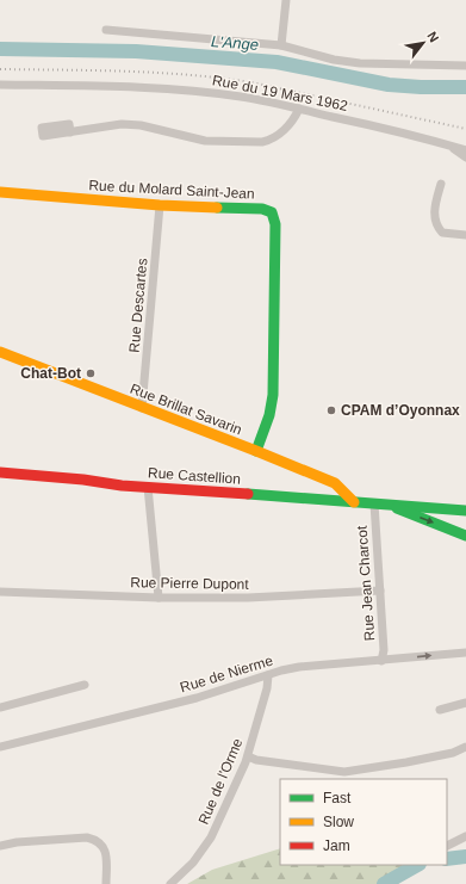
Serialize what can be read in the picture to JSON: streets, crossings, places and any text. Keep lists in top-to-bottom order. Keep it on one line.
{"streets":{"main road":["Rue du Molard Saint-Jean","Rue Brillat Savarin","Rue Castellion"],"street":["Rue du 19 Mars 1962","Rue Descartes","Rue Pierre Dupont","Rue Jean Charcot","Rue de Nierme","Rue de l'Orme"]},"crossings":[["Rue du Molard Saint-Jean","Rue Descartes"],["Rue du Molard Saint-Jean","Rue Brillat Savarin"],["Rue Descartes","Rue Brillat Savarin"],["Rue Brillat Savarin","Rue Castellion"],["Rue Castellion","Rue Jean Charcot"],["Rue Pierre Dupont","Rue Jean Charcot"],["Rue Jean Charcot","Rue de Nierme"],["Rue de Nierme","Rue de l'Orme"]],"water":["L'Ange"],"places":["Chat-Bot","CPAM d’Oyonnax"],"legend":["Fast","Slow","Jam"],"north":"top right"}
